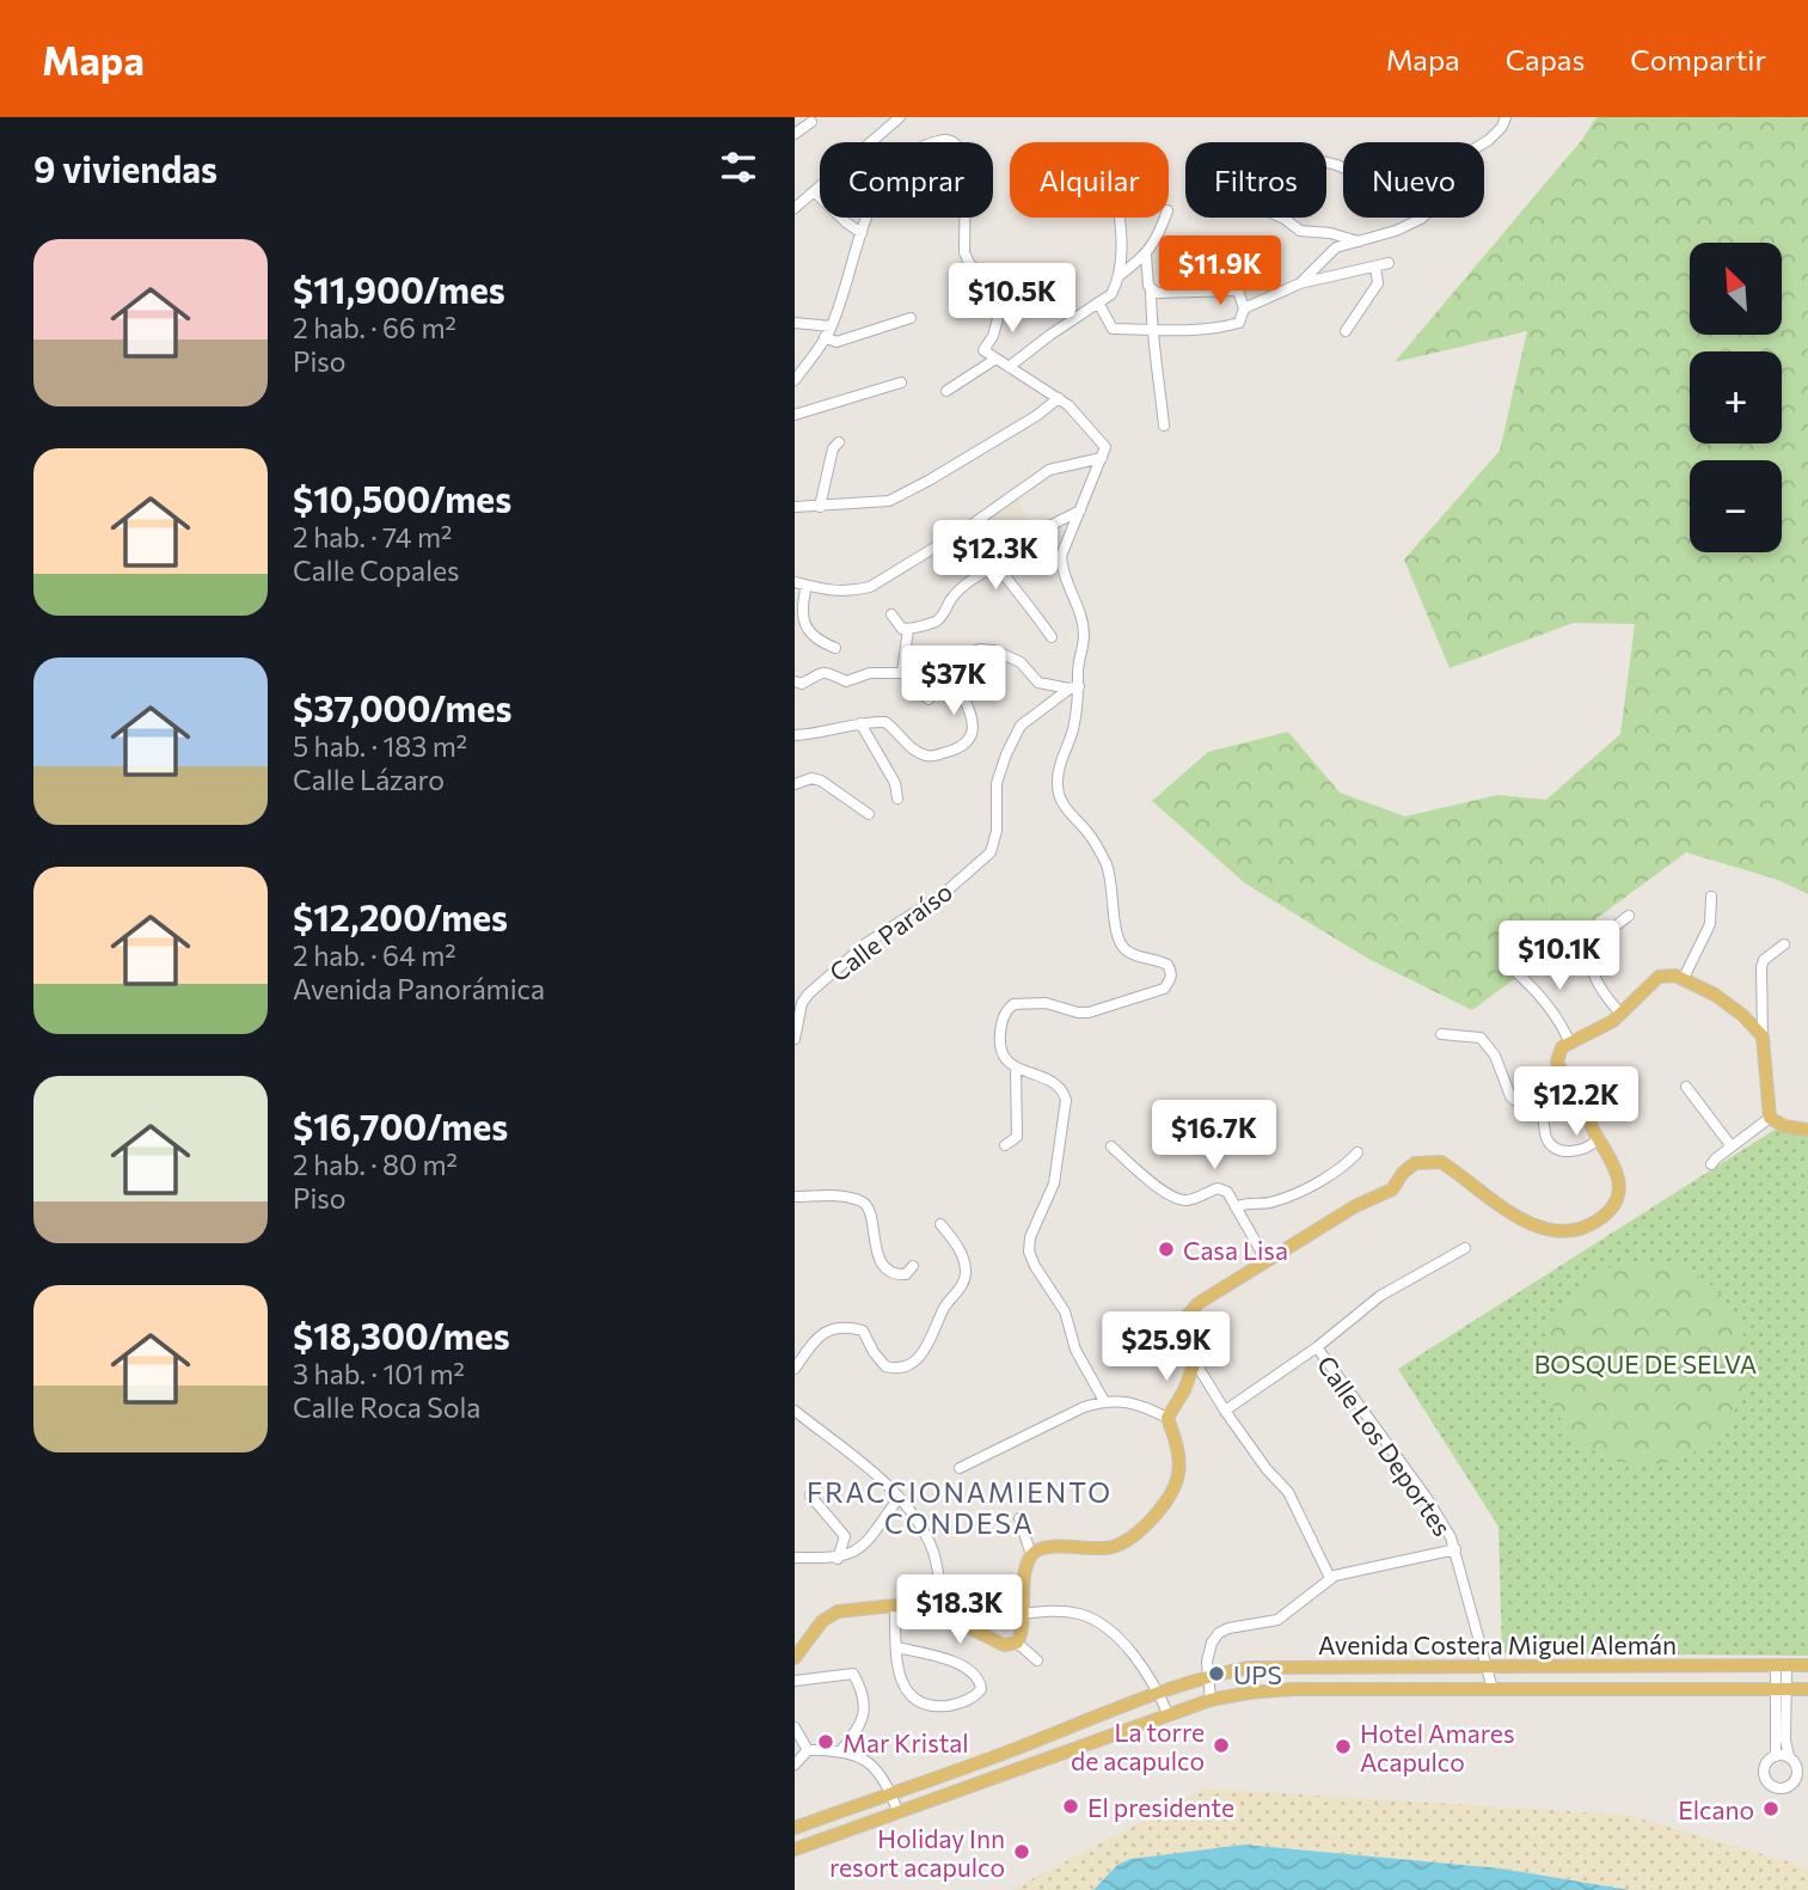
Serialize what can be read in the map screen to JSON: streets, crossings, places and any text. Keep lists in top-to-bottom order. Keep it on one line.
{"streets":{"main road":["Avenida Costera Miguel Alemán"],"street":["Calle Paraíso","Calle Los Deportes"]},"crossings":[["Calle Los Deportes","Avenida Costera Miguel Alemán"]],"districts":["FRACCIONAMIENTO CONDESA"],"parks":["BOSQUE DE SELVA"],"places":["Casa Lisa","UPS","Mar Kristal","La torre de acapulco","Hotel Amares Acapulco","El presidente","Elcano","Holiday Inn resort acapulco"],"north":"top left","page":{"header":"Mapa","nav":["Mapa","Capas","Compartir"],"heading":"9 viviendas","chip":["Comprar","Alquilar","Filtros","Nuevo"],"list":[{"name":"$11,900/mes","note":"2 hab. · 66 m² · Piso"},{"name":"$10,500/mes","note":"2 hab. · 74 m² · Calle Copales"},{"name":"$37,000/mes","note":"5 hab. · 183 m² · Calle Lázaro"},{"name":"$12,200/mes","note":"2 hab. · 64 m² · Avenida Panorámica"},{"name":"$16,700/mes","note":"2 hab. · 80 m² · Piso"},{"name":"$18,300/mes","note":"3 hab. · 101 m² · Calle Roca Sola"}],"price":["$11.9K","$10.5K","$12.3K","$37K","$10.1K","$12.2K","$16.7K","$25.9K","$18.3K"],"map_buttons":["+","−"]}}
